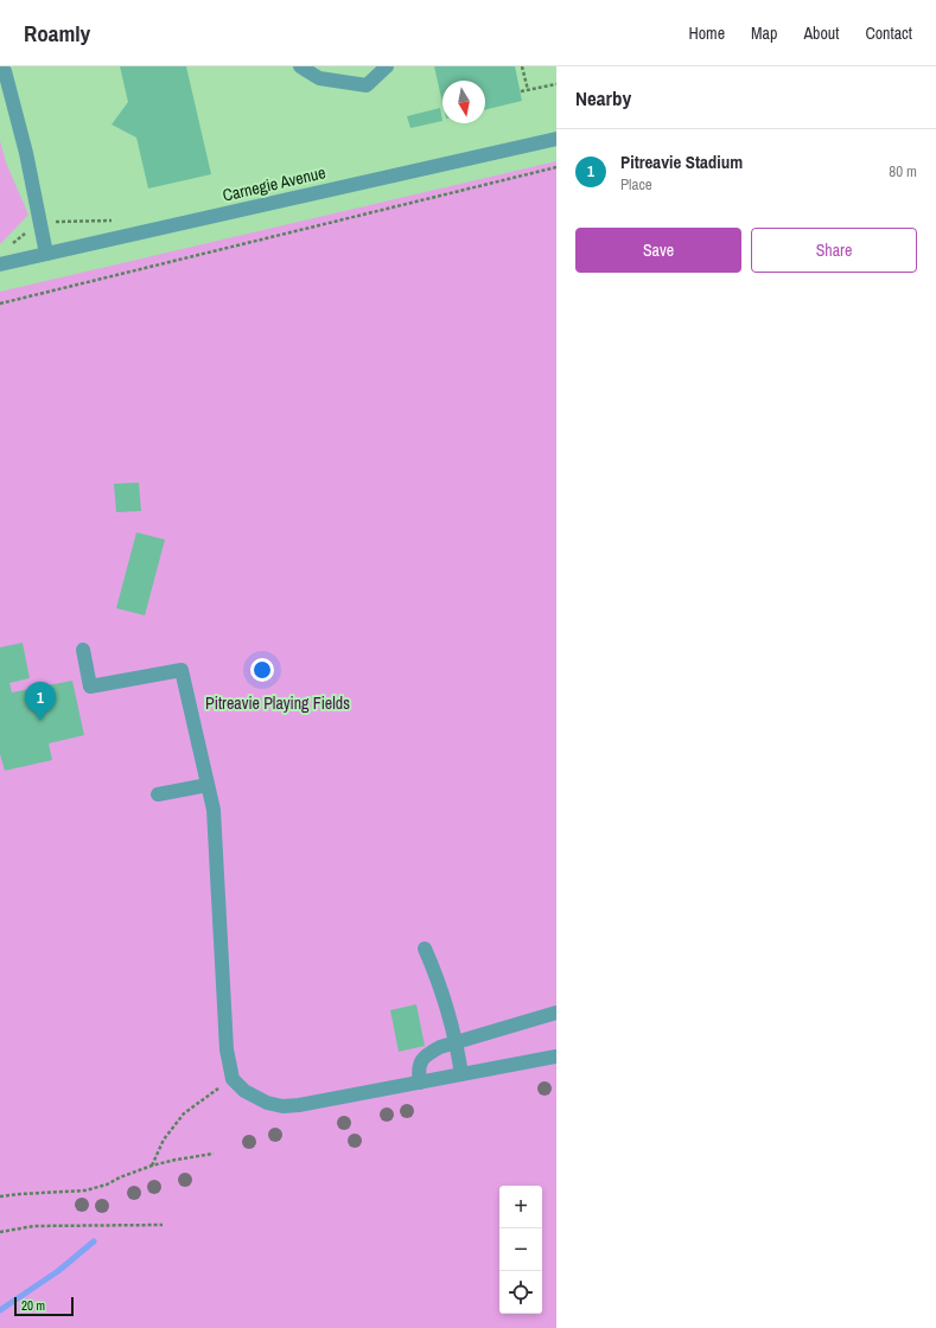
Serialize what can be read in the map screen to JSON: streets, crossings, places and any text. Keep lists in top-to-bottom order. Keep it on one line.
{"streets":{"street":["Carnegie Avenue"]},"parks":["Pitreavie Playing Fields"],"scale_bar":"20 m","north":"bottom","page":{"header":"Roamly","nav":["Home","Map","About","Contact"],"heading":"Nearby","list":[{"mark":"1","name":"Pitreavie Stadium","note":"Place","value":"80 m"}],"buttons":["Save","Share"],"pins":"1","map_buttons":["+","−"],"scale":"20 m"}}
